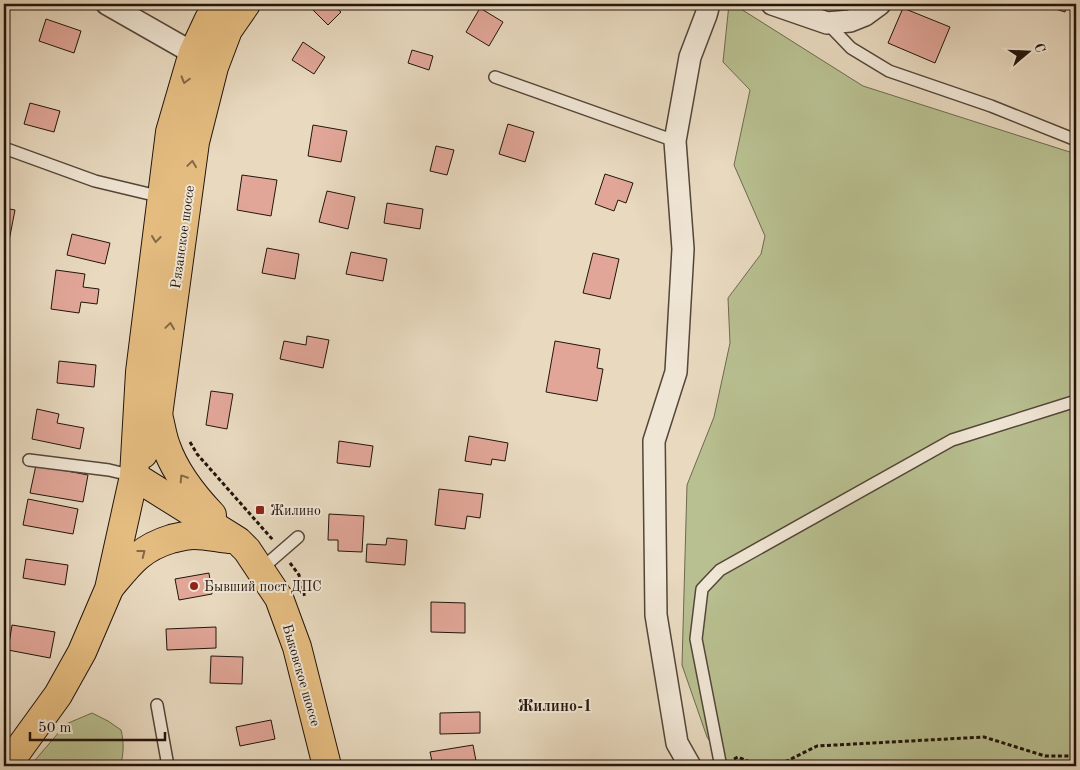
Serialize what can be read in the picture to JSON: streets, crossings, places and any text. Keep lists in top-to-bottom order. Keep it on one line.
{"streets":{"main road":["Рязанское шоссе","Быковское шоссе"]},"crossings":[["Рязанское шоссе","Быковское шоссе"]],"districts":["Жилино-1"],"places":{"transit":["Жилино"],"other":["Бывший пост ДПС"]},"scale_bar":"50 m","north":"right"}
